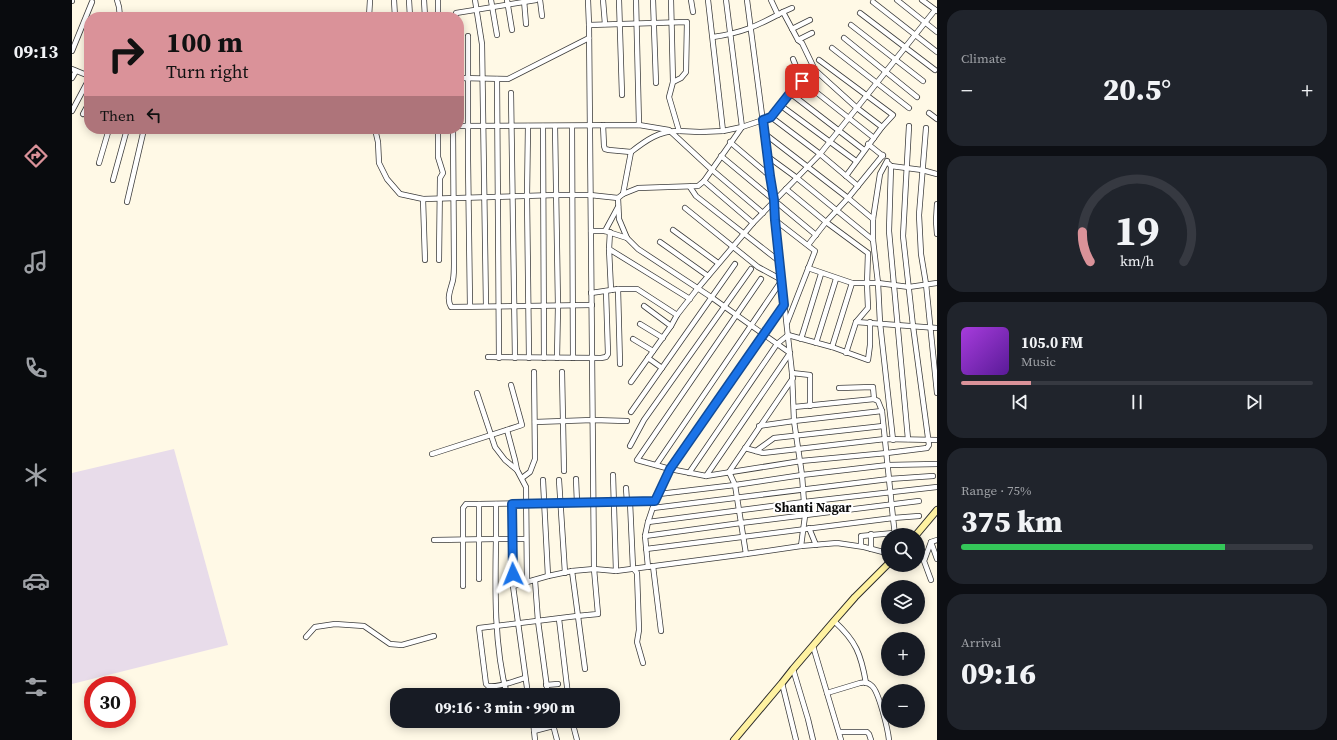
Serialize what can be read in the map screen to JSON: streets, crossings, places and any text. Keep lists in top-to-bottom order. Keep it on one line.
{"districts":["Shanti Nagar"],"page":{"tabs":"09:13","tile":["Climate",["Range · 75%","375 km"],["Arrival","09:16"]],"turn":["100 m","Turn right"],"heat":["−","20.5°","+"],"then":"Then","song":["105.0 FM","Music"],"map_buttons":["+","−"],"limit":"30","trip":"09:16 · 3 min · 990 m","gauge":["19","km/h"]}}
